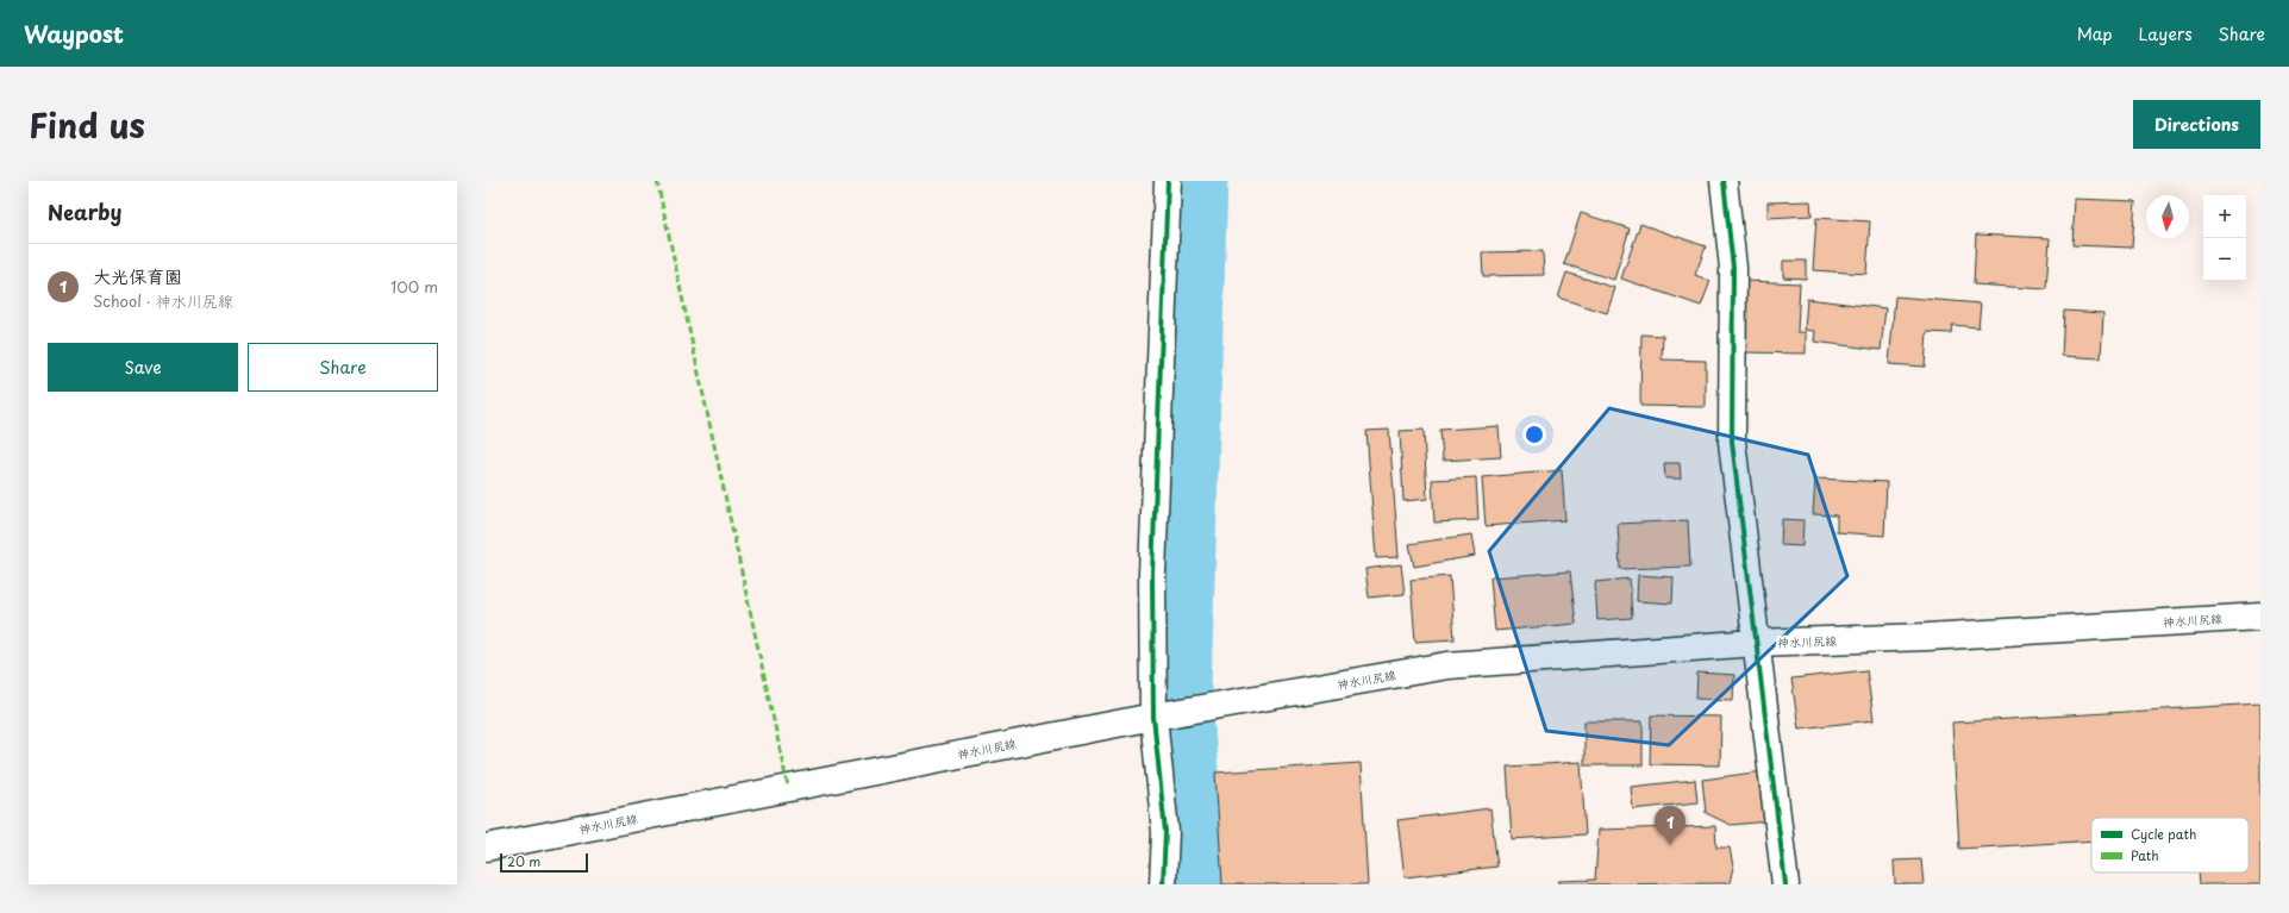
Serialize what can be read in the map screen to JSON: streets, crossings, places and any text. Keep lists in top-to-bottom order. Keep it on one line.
{"streets":{"main road":["神水川尻線"]},"legend":["Cycle path","Path"],"scale_bar":"20 m","north":"bottom","page":{"header":"Waypost","nav":["Map","Layers","Share"],"title":"Find us","buttons":["Directions",["Save","Share"]],"heading":"Nearby","map_buttons":["+","−"],"list":[{"mark":"1","name":"大光保育園","note":"School · 神水川尻線","value":"100 m"}],"pins":"1","scale":"20 m"}}
